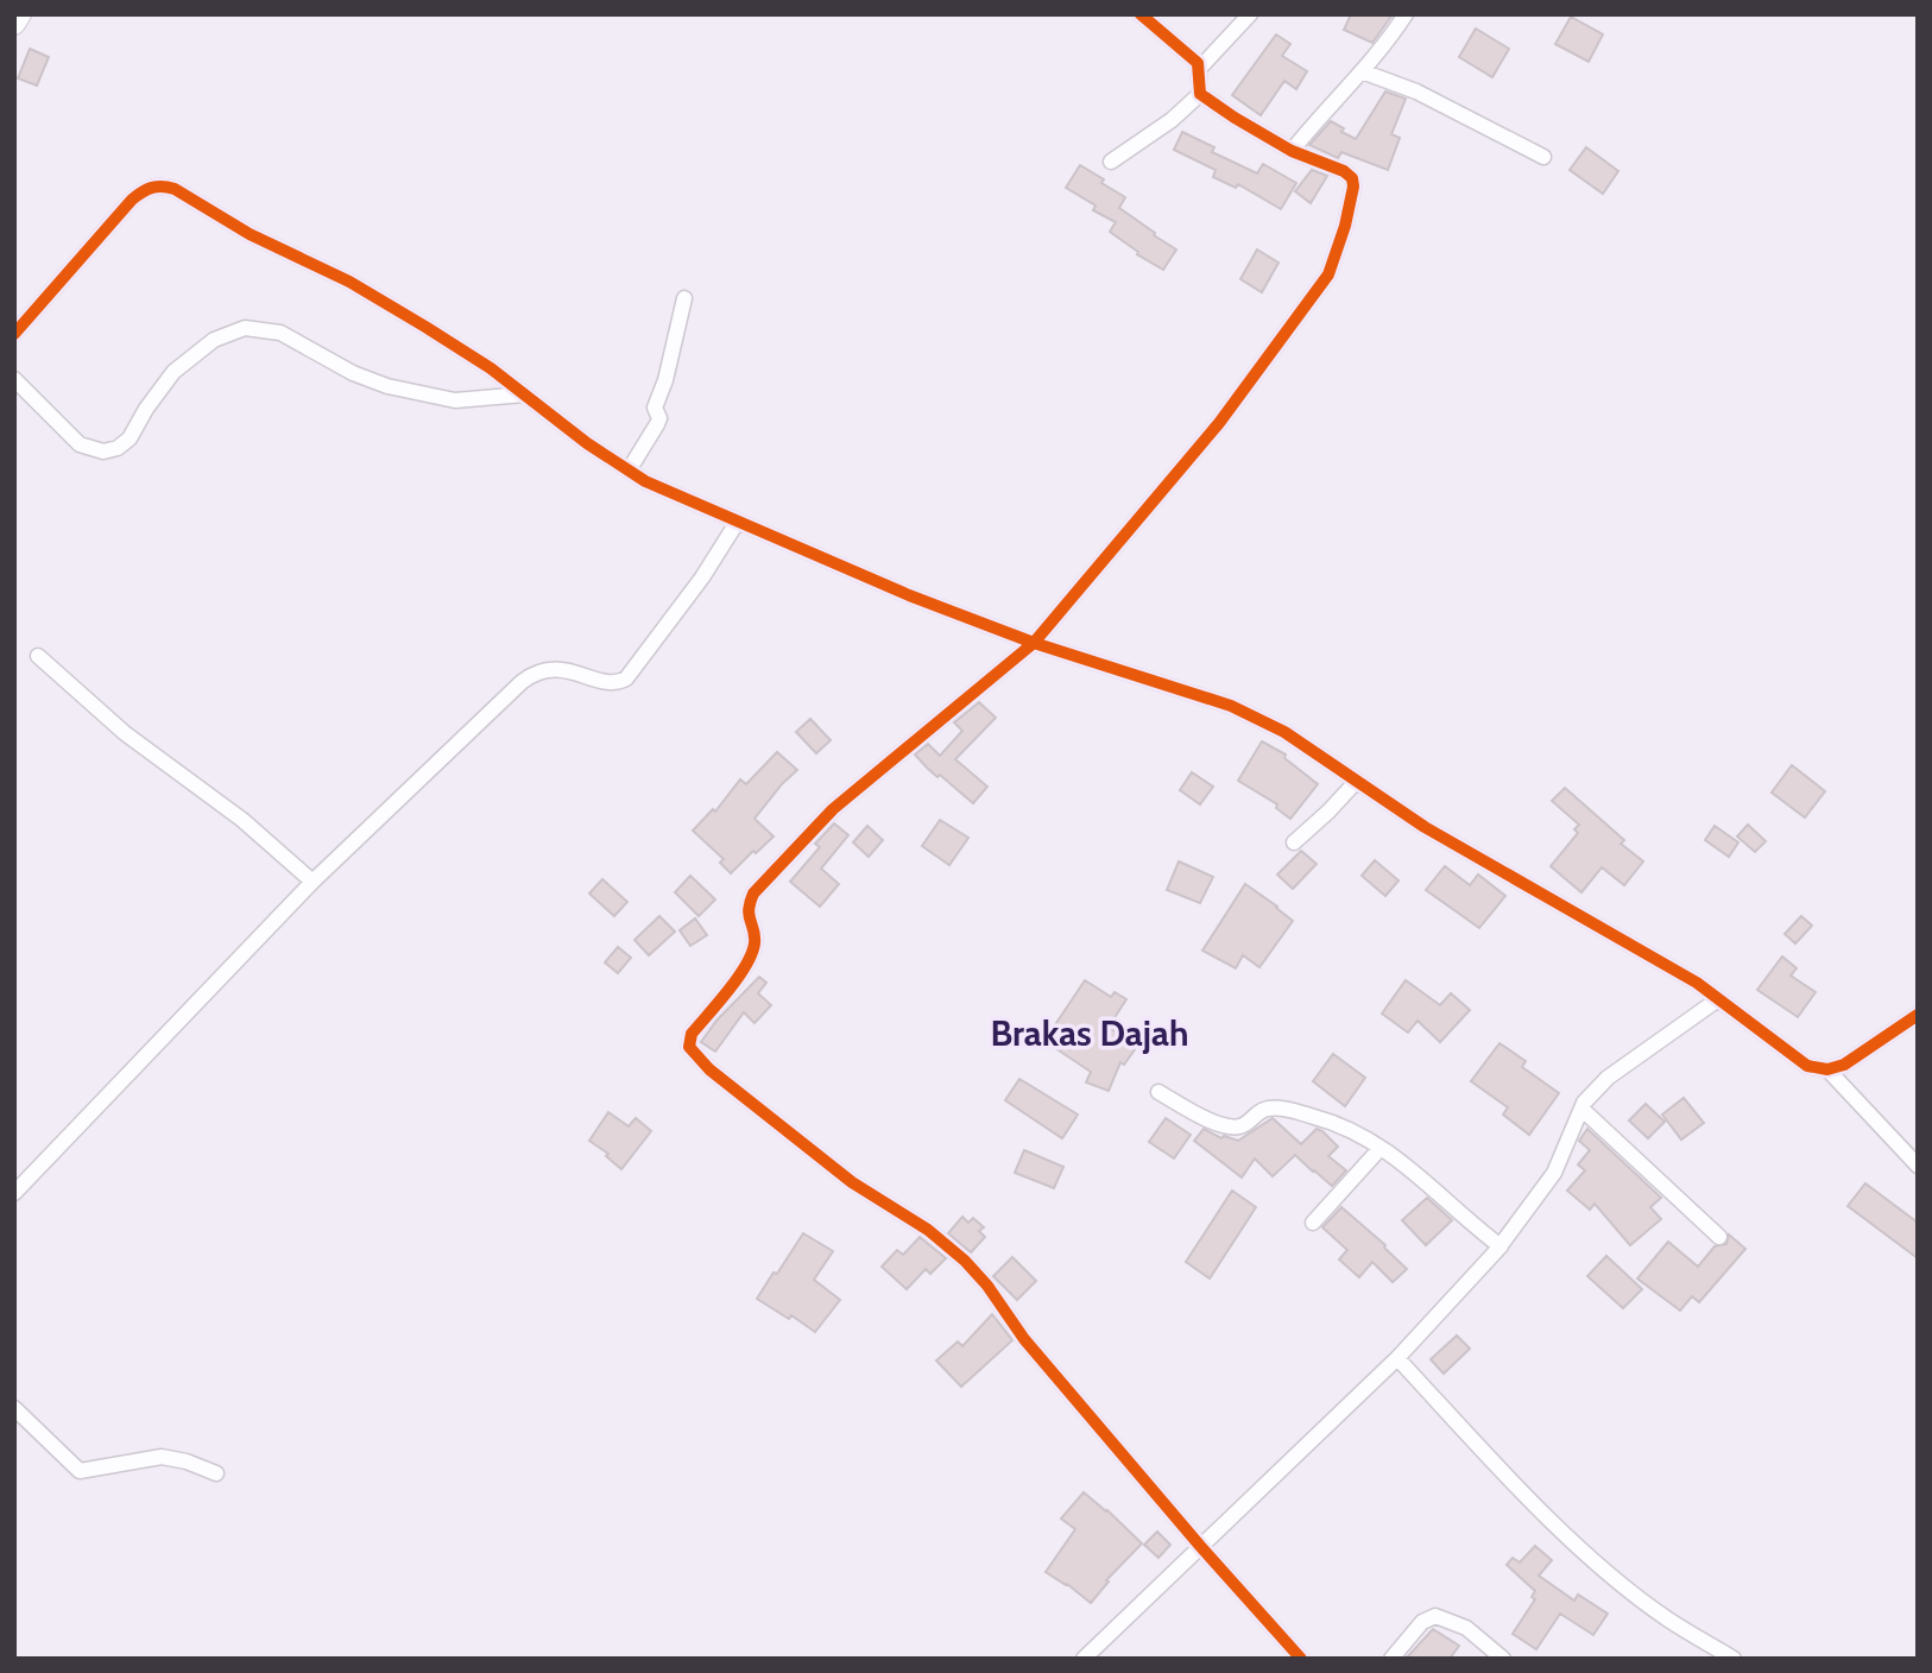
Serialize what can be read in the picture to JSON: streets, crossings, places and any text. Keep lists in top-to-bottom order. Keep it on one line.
{"districts":["Brakas Dajah"]}
